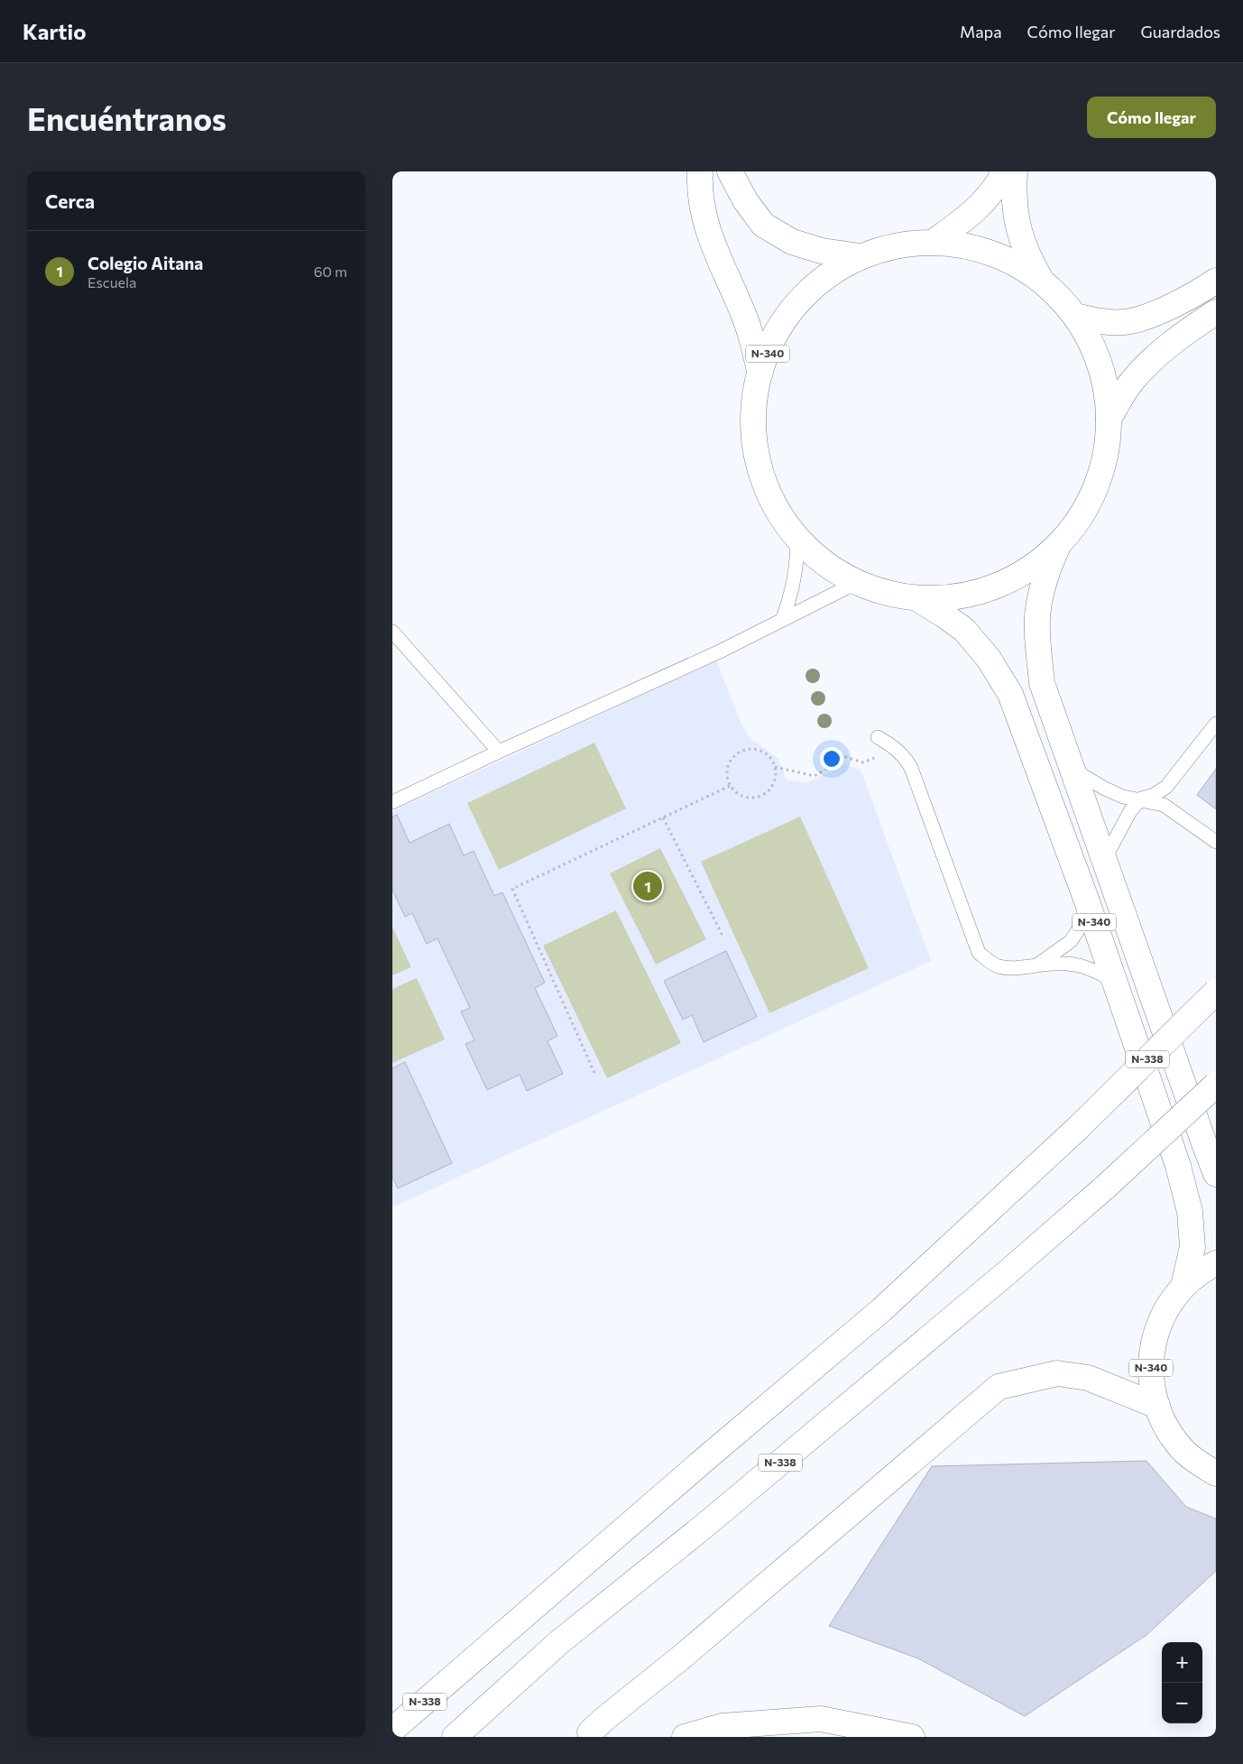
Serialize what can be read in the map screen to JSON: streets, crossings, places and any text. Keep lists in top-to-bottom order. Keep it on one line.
{"streets":{"main road":["N-340","N-338"]},"page":{"header":"Kartio","nav":["Mapa","Cómo llegar","Guardados"],"buttons":"Cómo llegar","title":"Encuéntranos","heading":"Cerca","list":[{"mark":"1","name":"Colegio Aitana","note":"Escuela","value":"60 m"}],"pins":"1","map_buttons":["+","−"]}}
